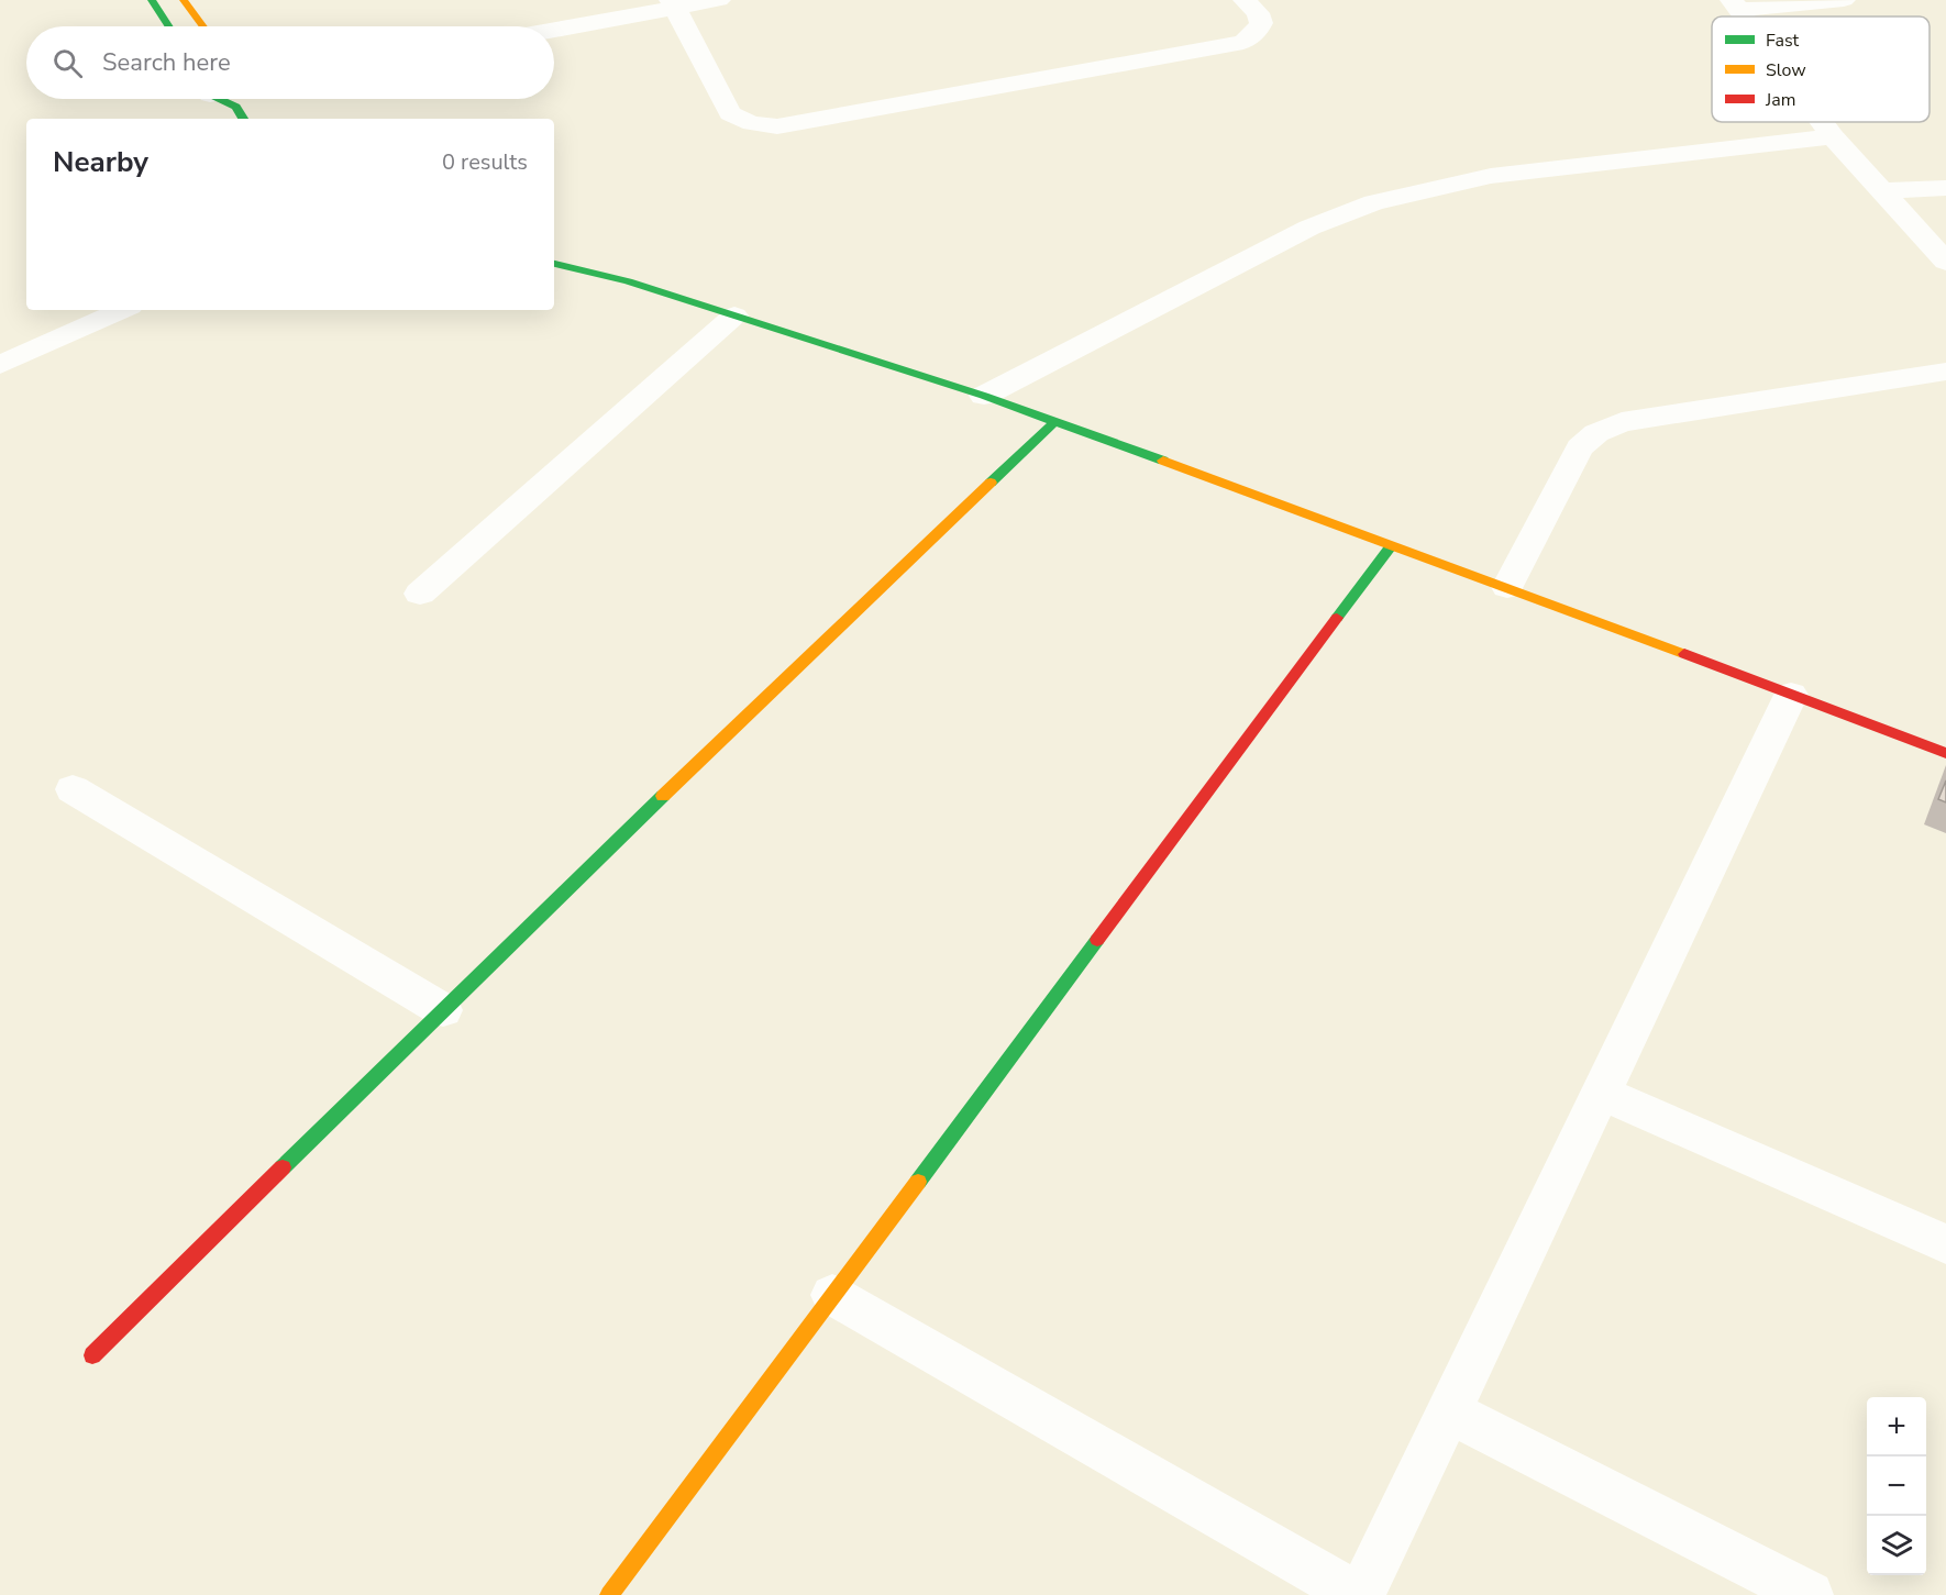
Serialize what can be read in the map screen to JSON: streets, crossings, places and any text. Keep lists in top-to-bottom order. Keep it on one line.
{"legend":["Fast","Slow","Jam"],"page":{"search":"Search here","heading":["Nearby","0 results"],"map_buttons":["+","−"]}}
